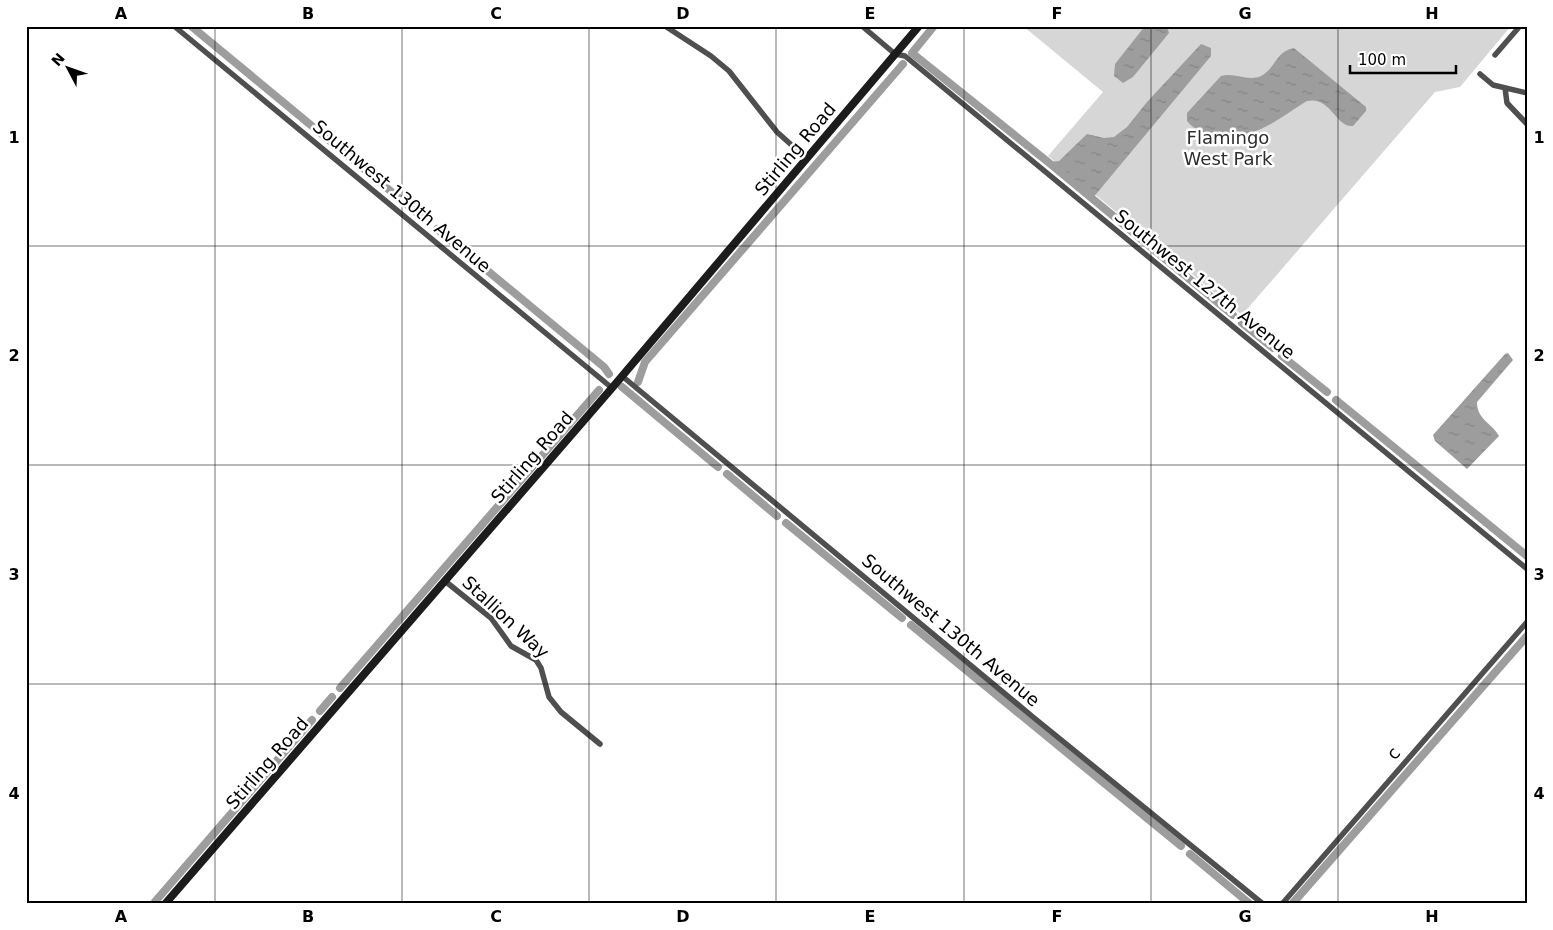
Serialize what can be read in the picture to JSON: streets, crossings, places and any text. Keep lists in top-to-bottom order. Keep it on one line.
{"streets":{"street":["Stirling Road","Southwest 130th Avenue","Southwest 127th Avenue","Stallion Way","c"]},"crossings":[["Stirling Road","Southwest 130th Avenue"],["Stirling Road","Southwest 127th Avenue"],["Stirling Road","Stallion Way"]],"parks":["Flamingo West Park"],"scale_bar":"100 m","north":"top left","grid":{"columns":["A","B","C","D","E","F","G","H"],"rows":["1","2","3","4"]}}
